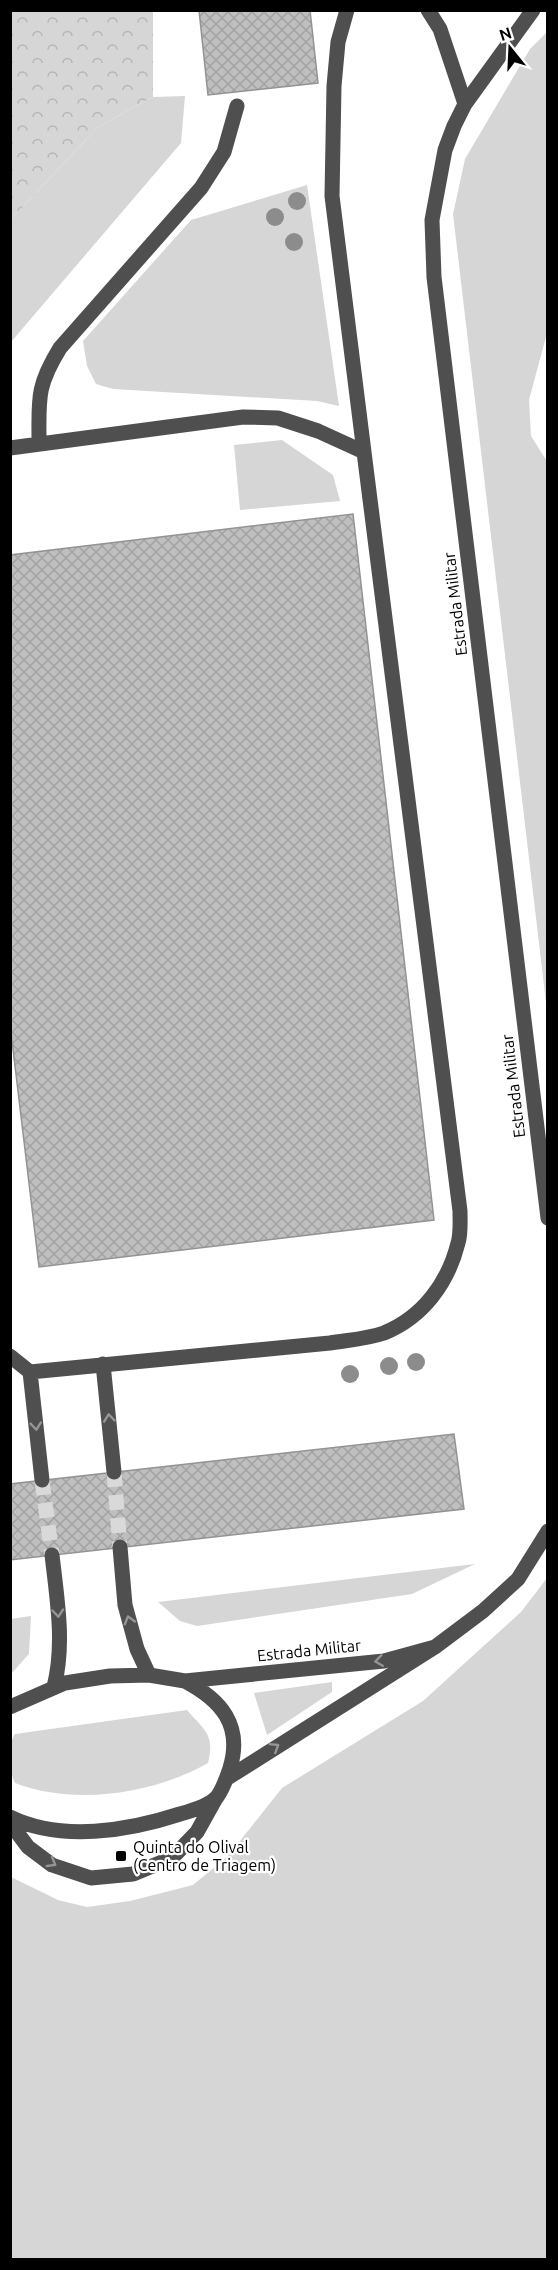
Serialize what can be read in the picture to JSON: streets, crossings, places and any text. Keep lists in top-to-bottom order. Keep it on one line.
{"streets":{"street":["Estrada Militar"]},"places":{"transit":["Quinta do Olival (Centro de Triagem)"]},"north":"top"}
